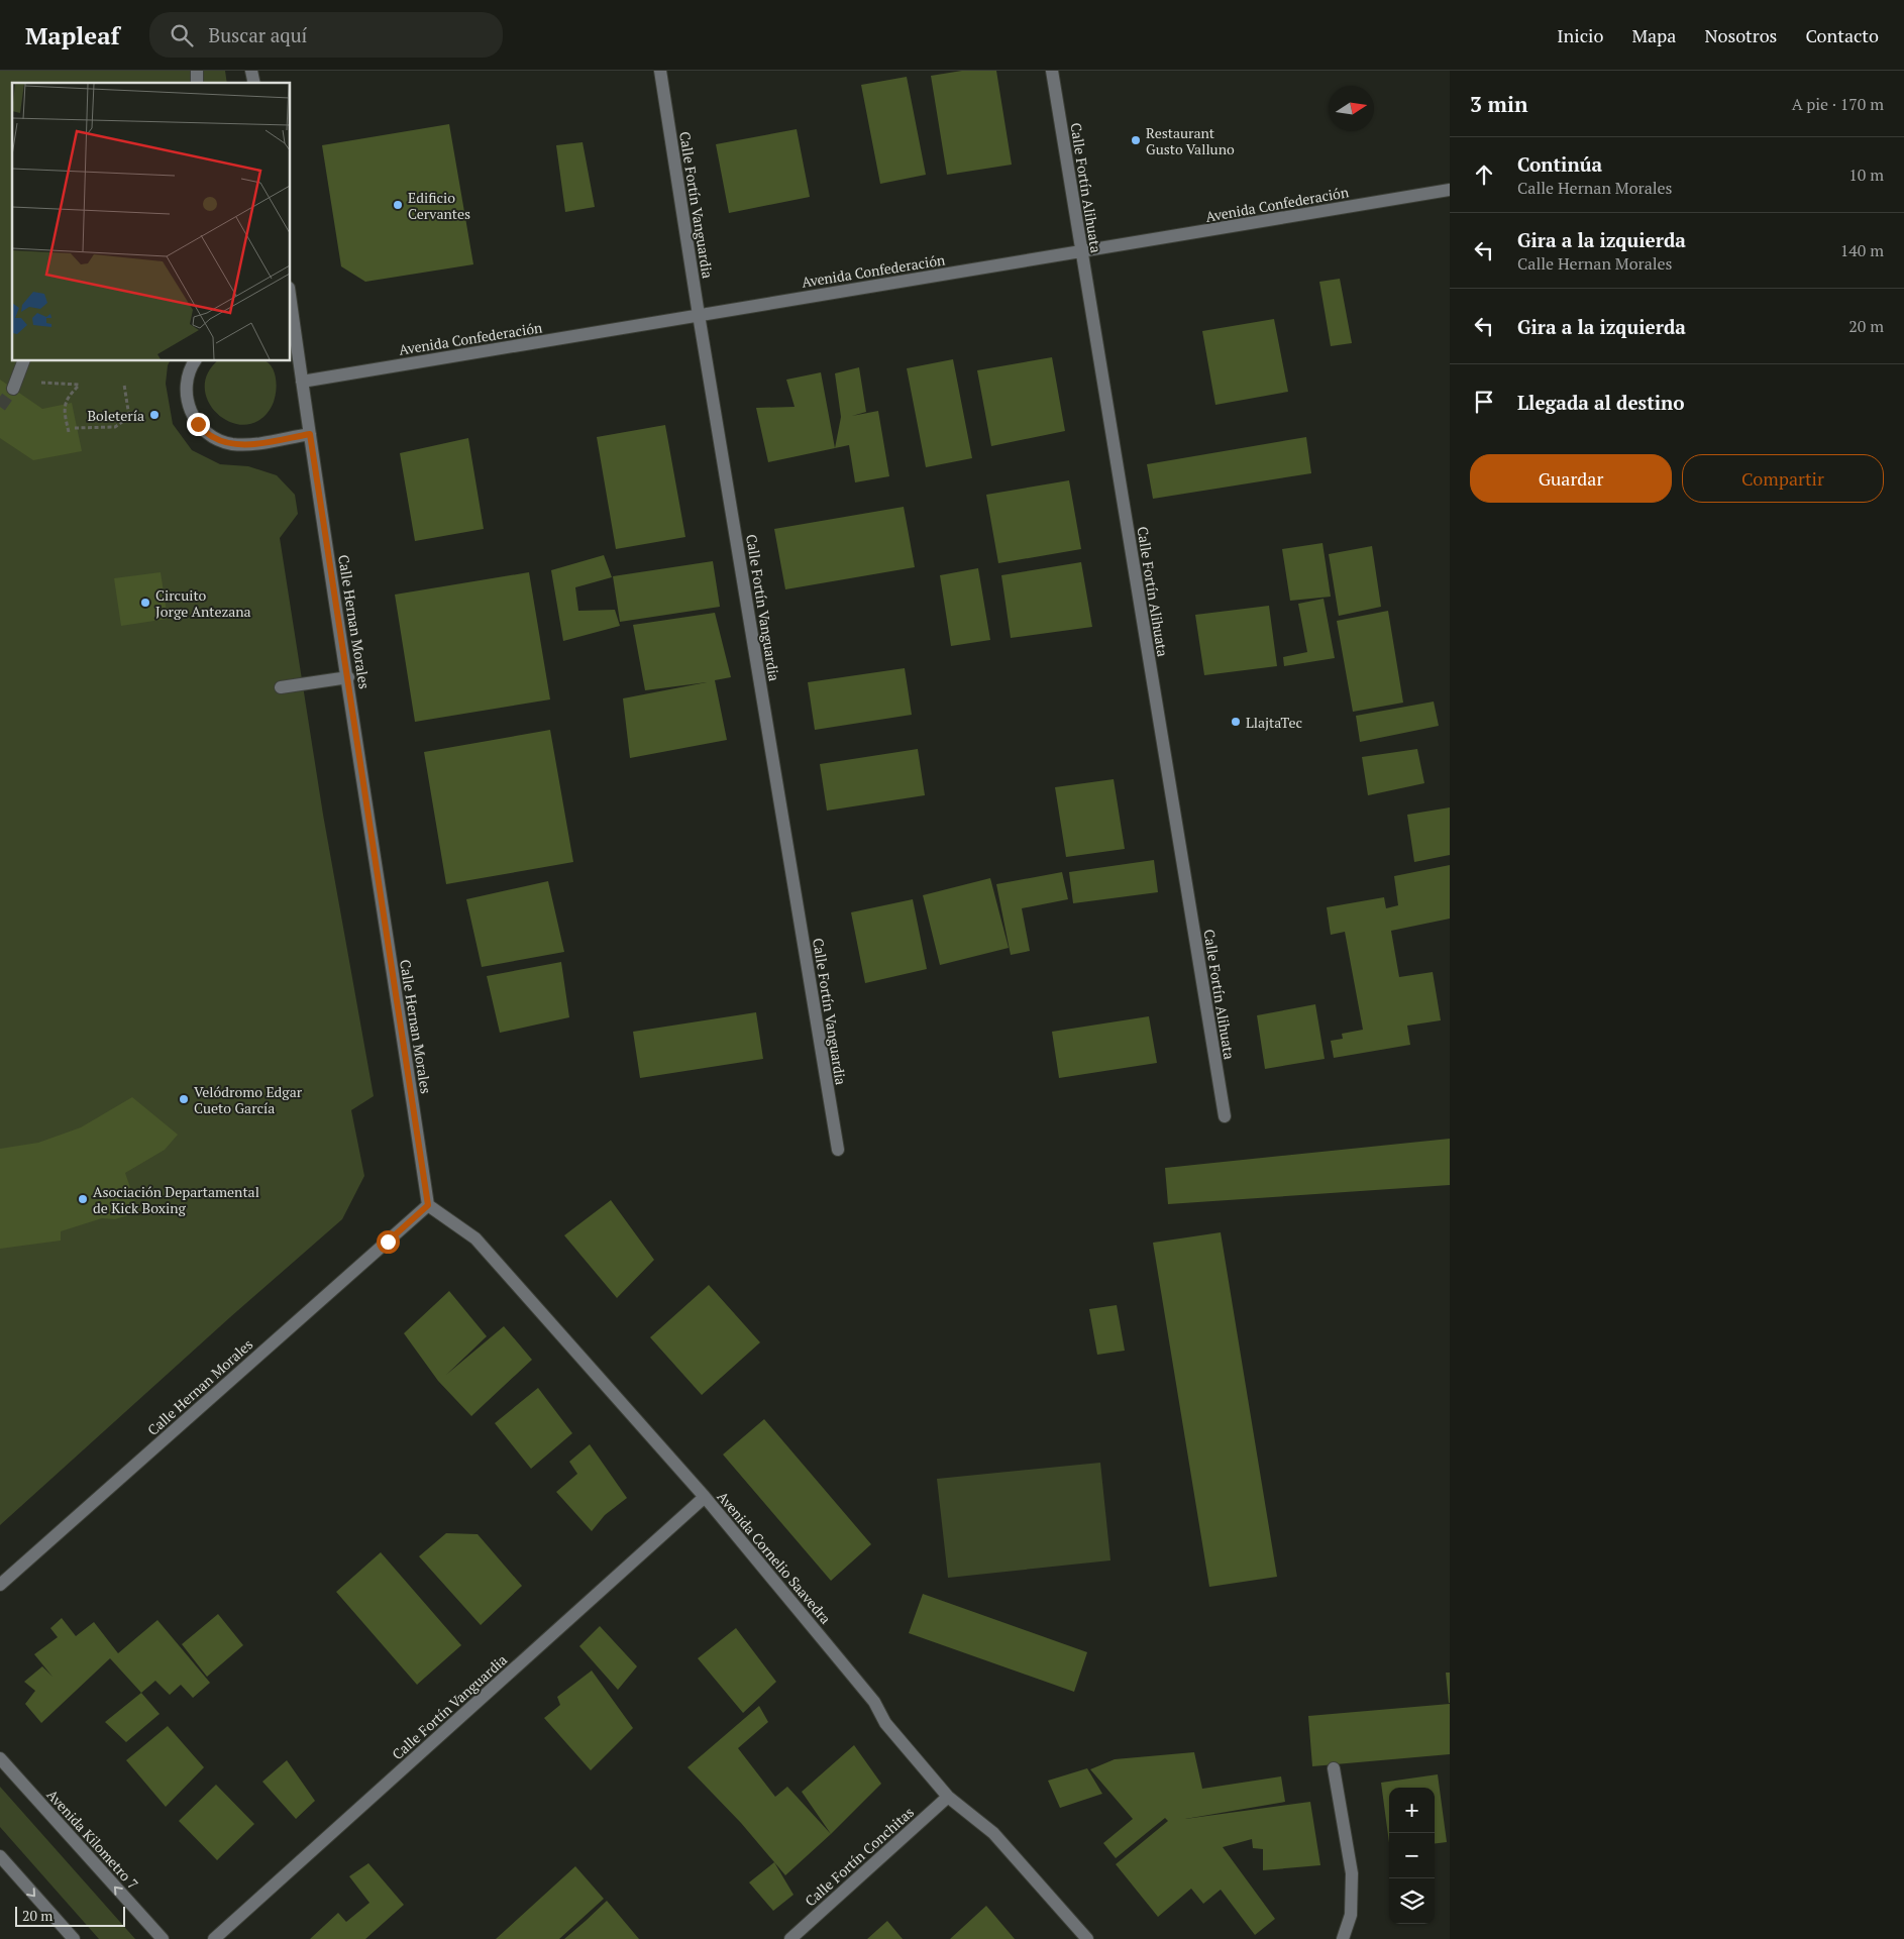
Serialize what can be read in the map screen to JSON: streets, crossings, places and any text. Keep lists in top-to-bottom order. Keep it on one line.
{"streets":{"street":["Calle Fortín Alihuata","Avenida Confederación","Calle Fortín Vanguardia","Calle Hernan Morales","Avenida Cornelio Saavedra","Avenida Kilometro 7","Calle Fortín Conchitas"]},"crossings":[["Calle Fortín Alihuata","Avenida Confederación"],["Avenida Confederación","Calle Fortín Vanguardia"],["Avenida Confederación","Calle Hernan Morales"],["Calle Fortín Vanguardia","Avenida Cornelio Saavedra"],["Calle Hernan Morales","Avenida Cornelio Saavedra"],["Avenida Cornelio Saavedra","Calle Fortín Conchitas"]],"places":["Restaurant Gusto Valluno","Edificio Cervantes","Boletería","Circuito Jorge Antezana","LlajtaTec","Velódromo Edgar Cueto García","Asociación Departamental de Kick Boxing"],"scale_bar":"20 m","north":"right","page":{"header":"Mapleaf","search":"Buscar aquí","nav":["Inicio","Mapa","Nosotros","Contacto"],"heading":["3 min","A pie · 170 m"],"list":[["Continúa","Calle Hernan Morales","10 m"],["Gira a la izquierda","Calle Hernan Morales","140 m"],["Gira a la izquierda","20 m"],"Llegada al destino"],"buttons":["Guardar","Compartir"],"map_buttons":["+","−"],"scale":"20 m"}}
